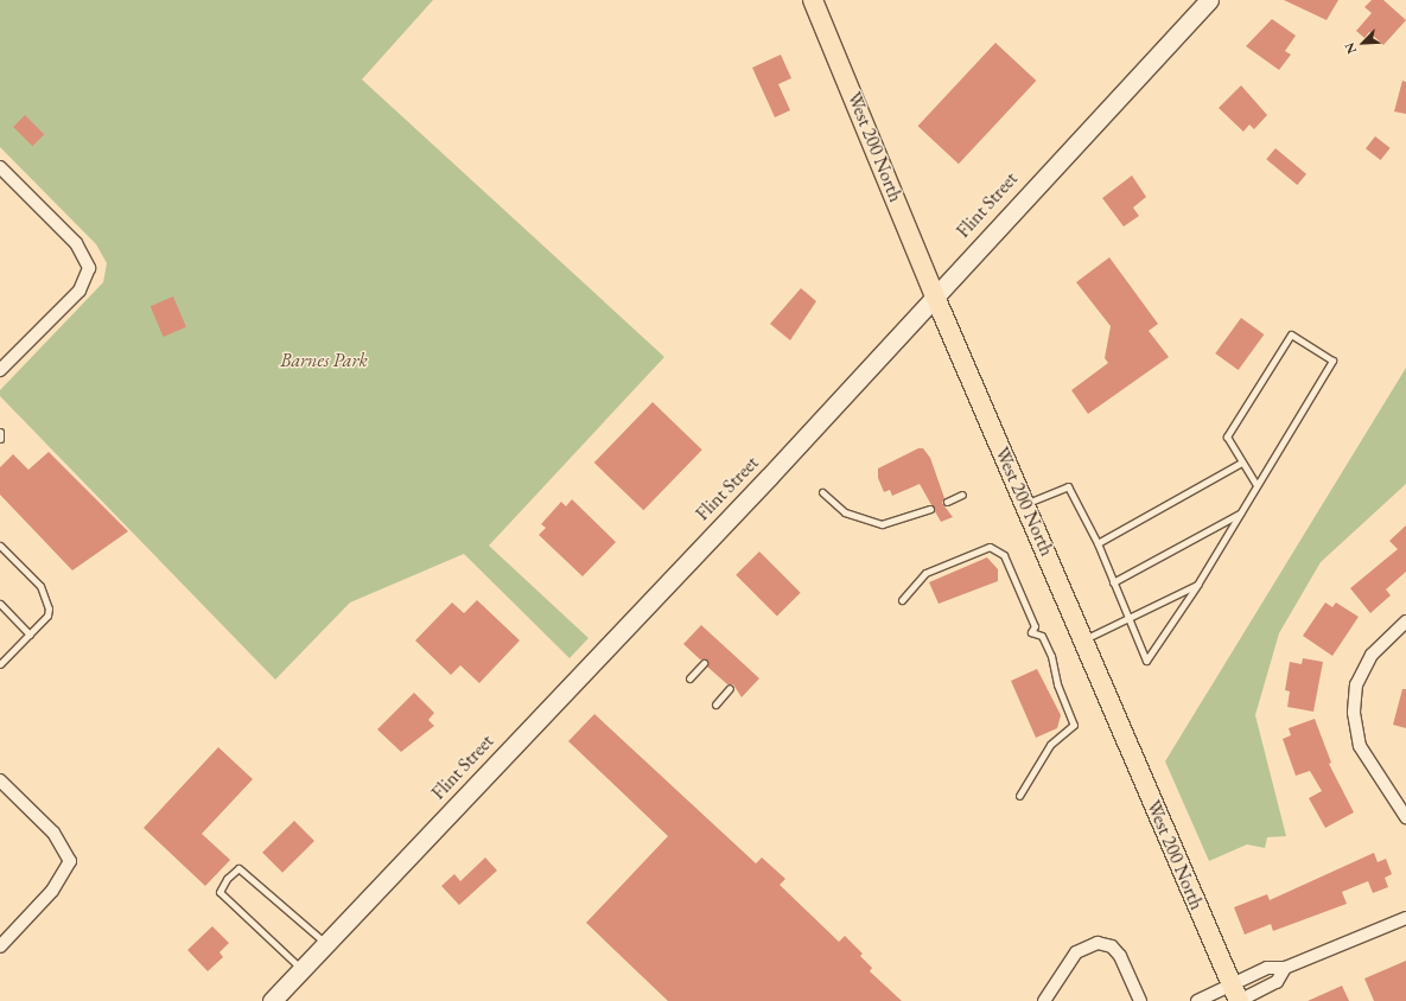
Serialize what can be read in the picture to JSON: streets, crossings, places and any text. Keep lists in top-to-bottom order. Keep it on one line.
{"streets":{"main road":["West 200 North"],"street":["Flint Street"]},"crossings":[["West 200 North","Flint Street"]],"parks":["Barnes Park"],"north":"bottom left"}
